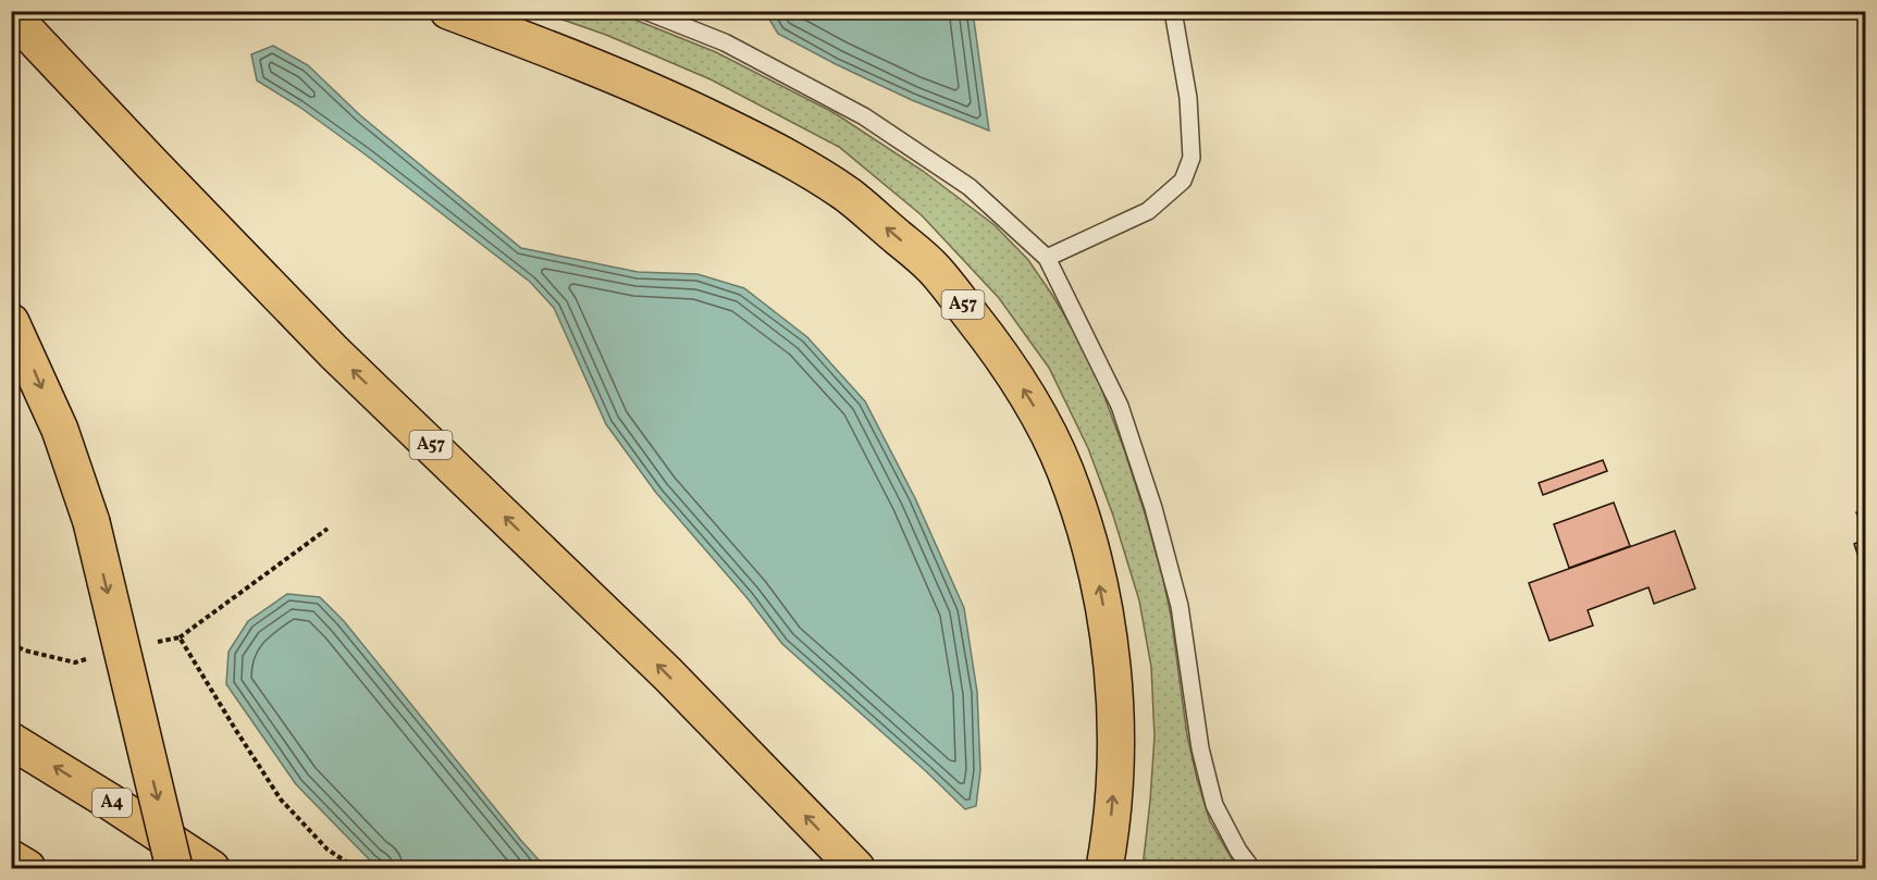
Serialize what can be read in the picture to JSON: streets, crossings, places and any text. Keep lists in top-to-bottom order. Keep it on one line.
{"streets":{"highway":["A57","A4"]}}
